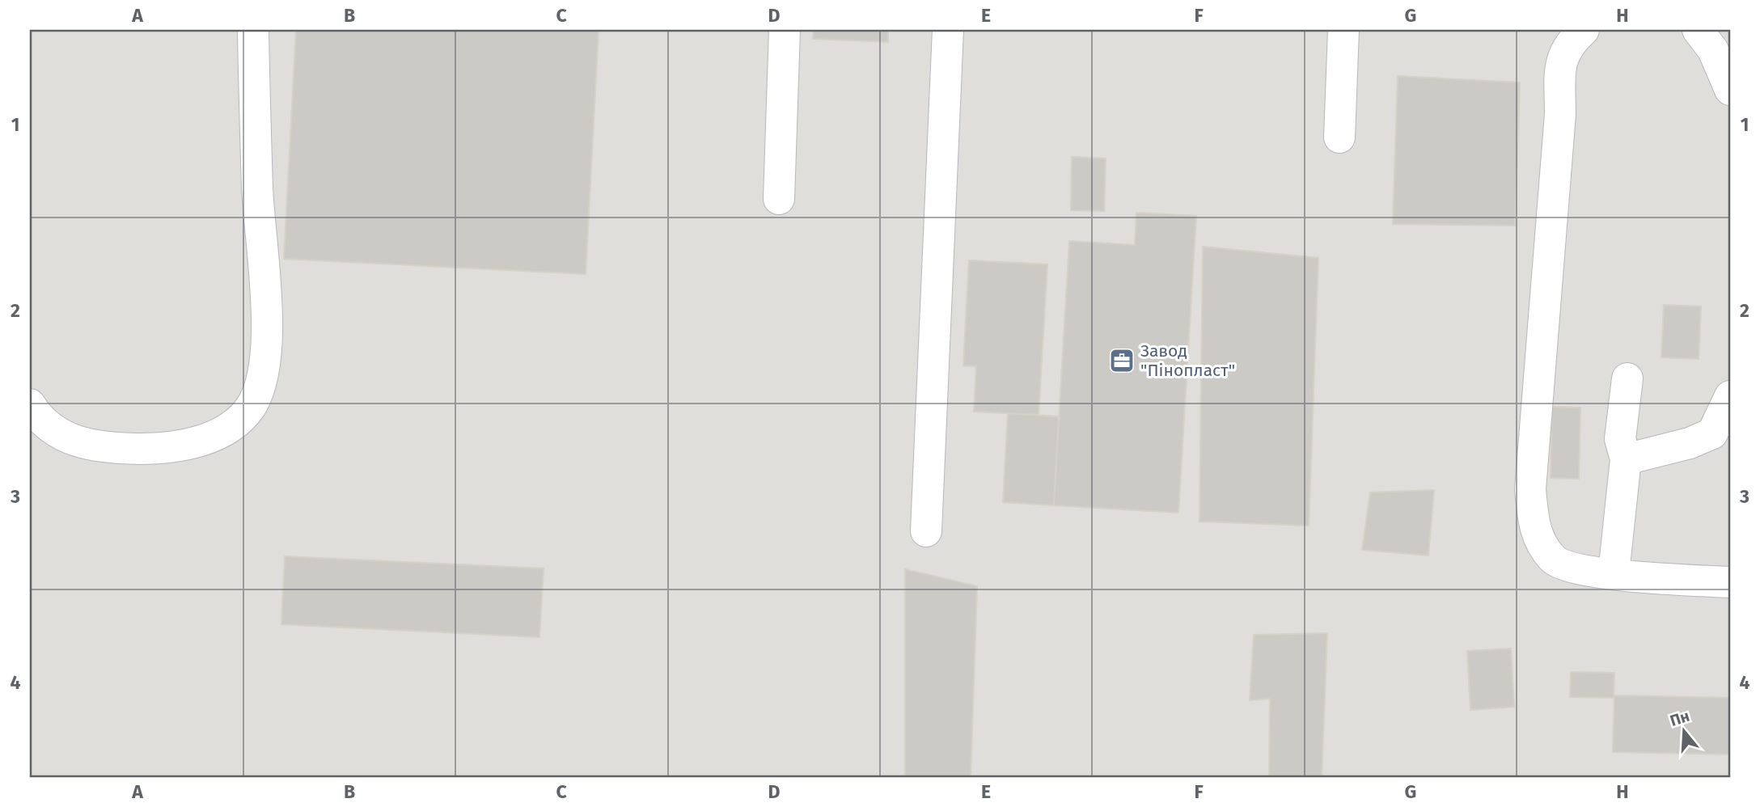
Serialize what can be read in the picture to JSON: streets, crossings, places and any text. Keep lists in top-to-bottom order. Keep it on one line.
{"places":{"office":["Завод \"Пінопласт\""]},"north":"top","grid":{"columns":["A","B","C","D","E","F","G","H"],"rows":["1","2","3","4"]}}
